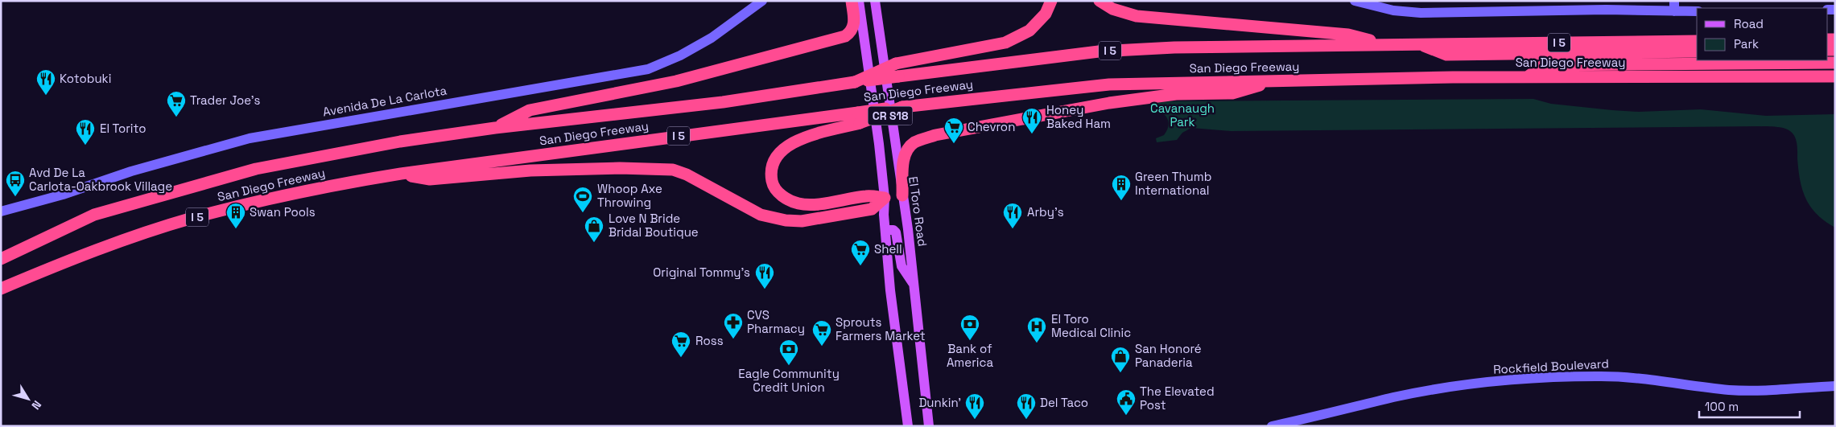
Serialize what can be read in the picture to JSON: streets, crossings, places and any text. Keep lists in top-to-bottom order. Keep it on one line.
{"streets":{"highway":["I 5","San Diego Freeway"],"main road":["Avenida De La Carlota","CR S18","El Toro Road","Rockfield Boulevard"]},"parks":["Cavanaugh Park"],"places":{"restaurant":["Kotobuki","Honey Baked Ham","El Torito","Arby's","Original Tommy's","Dunkin'","Del Taco"],"supermarket":["Trader Joe's","Chevron","Shell","Sprouts Farmers Market","Ross"],"bus stop":["Avd De La Carlota-Oakbrook Village"],"building":["Green Thumb International","Swan Pools"],"sports":["Whoop Axe Throwing"],"shop":["Love N Bride Bridal Boutique","San Honoré Panaderia"],"pharmacy":["CVS Pharmacy"],"bank":["Bank of America","Eagle Community Credit Union"],"hospital":["El Toro Medical Clinic"],"public building":["The Elevated Post"]},"legend":["Road","Park"],"scale_bar":"100 m","north":"bottom right"}
